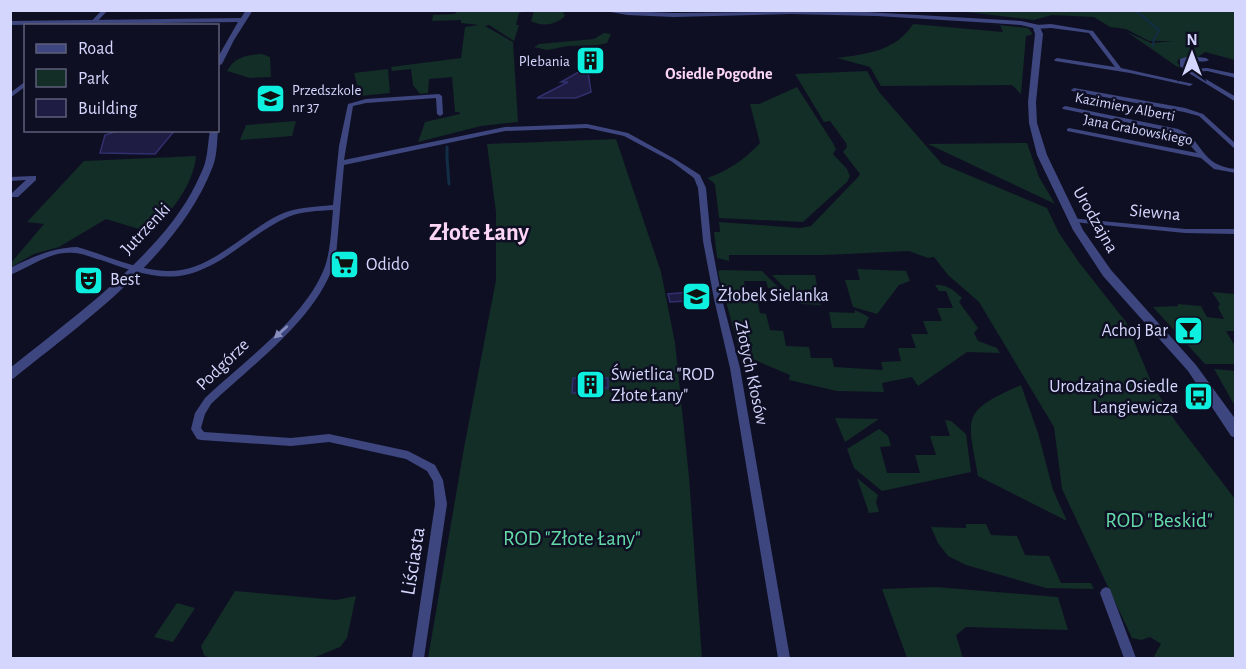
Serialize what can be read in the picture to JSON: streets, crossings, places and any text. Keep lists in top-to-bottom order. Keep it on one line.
{"streets":{"street":["Kazimiery Alberti","Jana Grabowskiego","Siewna","Urodzajna","Jutrzenki","Podgórze","Złotych Kłosów","Liściasta"]},"crossings":[["Kazimiery Alberti","Jana Grabowskiego"],["Siewna","Urodzajna"],["Podgórze","Złotych Kłosów"],["Podgórze","Liściasta"]],"districts":["Osiedle Pogodne","Złote Łany"],"parks":["ROD \"Beskid\"","ROD \"Złote Łany\""],"places":{"building":["Plebania","Świetlica \"ROD Złote Łany\""],"school or university":["Przedszkole nr 37","Żłobek Sielanka"],"supermarket":["Odido"],"theatre":["Best"],"bar":["Achoj Bar"],"bus stop":["Urodzajna Osiedle Langiewicza"]},"legend":["Road","Park","Building"],"north":"top"}
